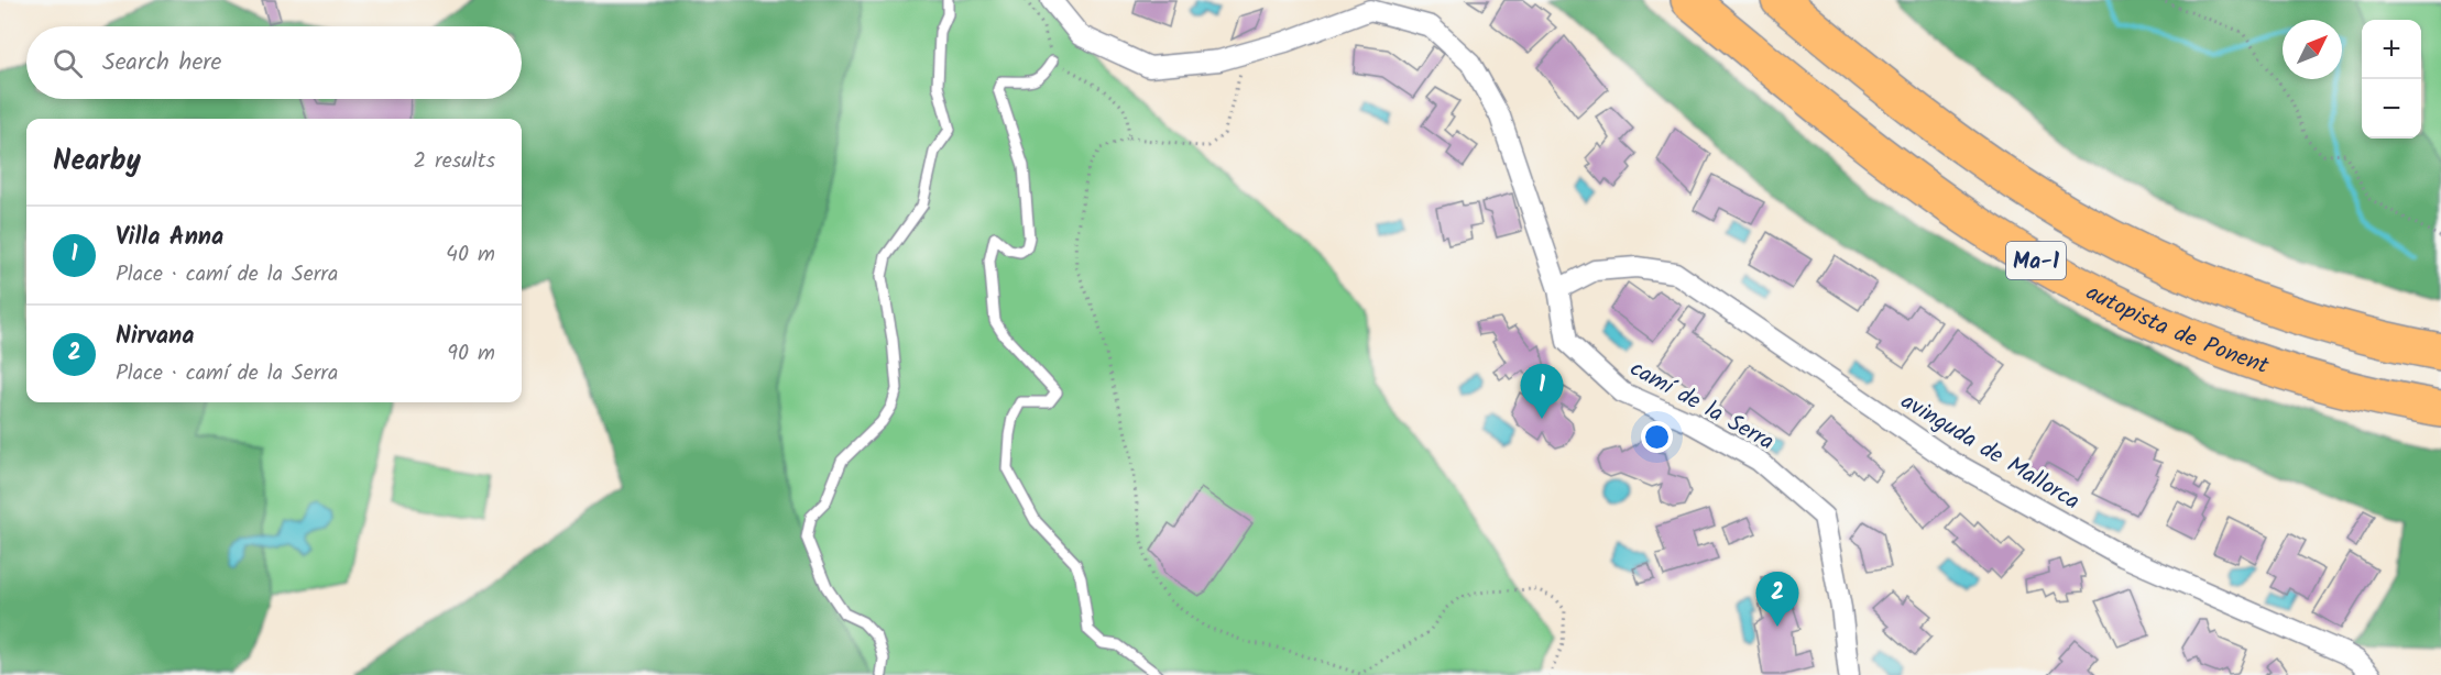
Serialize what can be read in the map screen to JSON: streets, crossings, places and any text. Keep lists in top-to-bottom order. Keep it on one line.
{"streets":{"highway":["Ma-1","autopista de Ponent"],"street":["camí de la Serra","avinguda de Mallorca"]},"crossings":[["camí de la Serra","avinguda de Mallorca"]],"north":"top right","page":{"map_buttons":["+","−"],"search":"Search here","heading":["Nearby","2 results"],"list":[{"mark":"1","name":"Villa Anna","note":"Place · camí de la Serra","value":"40 m"},{"mark":"2","name":"Nirvana","note":"Place · camí de la Serra","value":"90 m"}],"pins":["1","2"]}}
